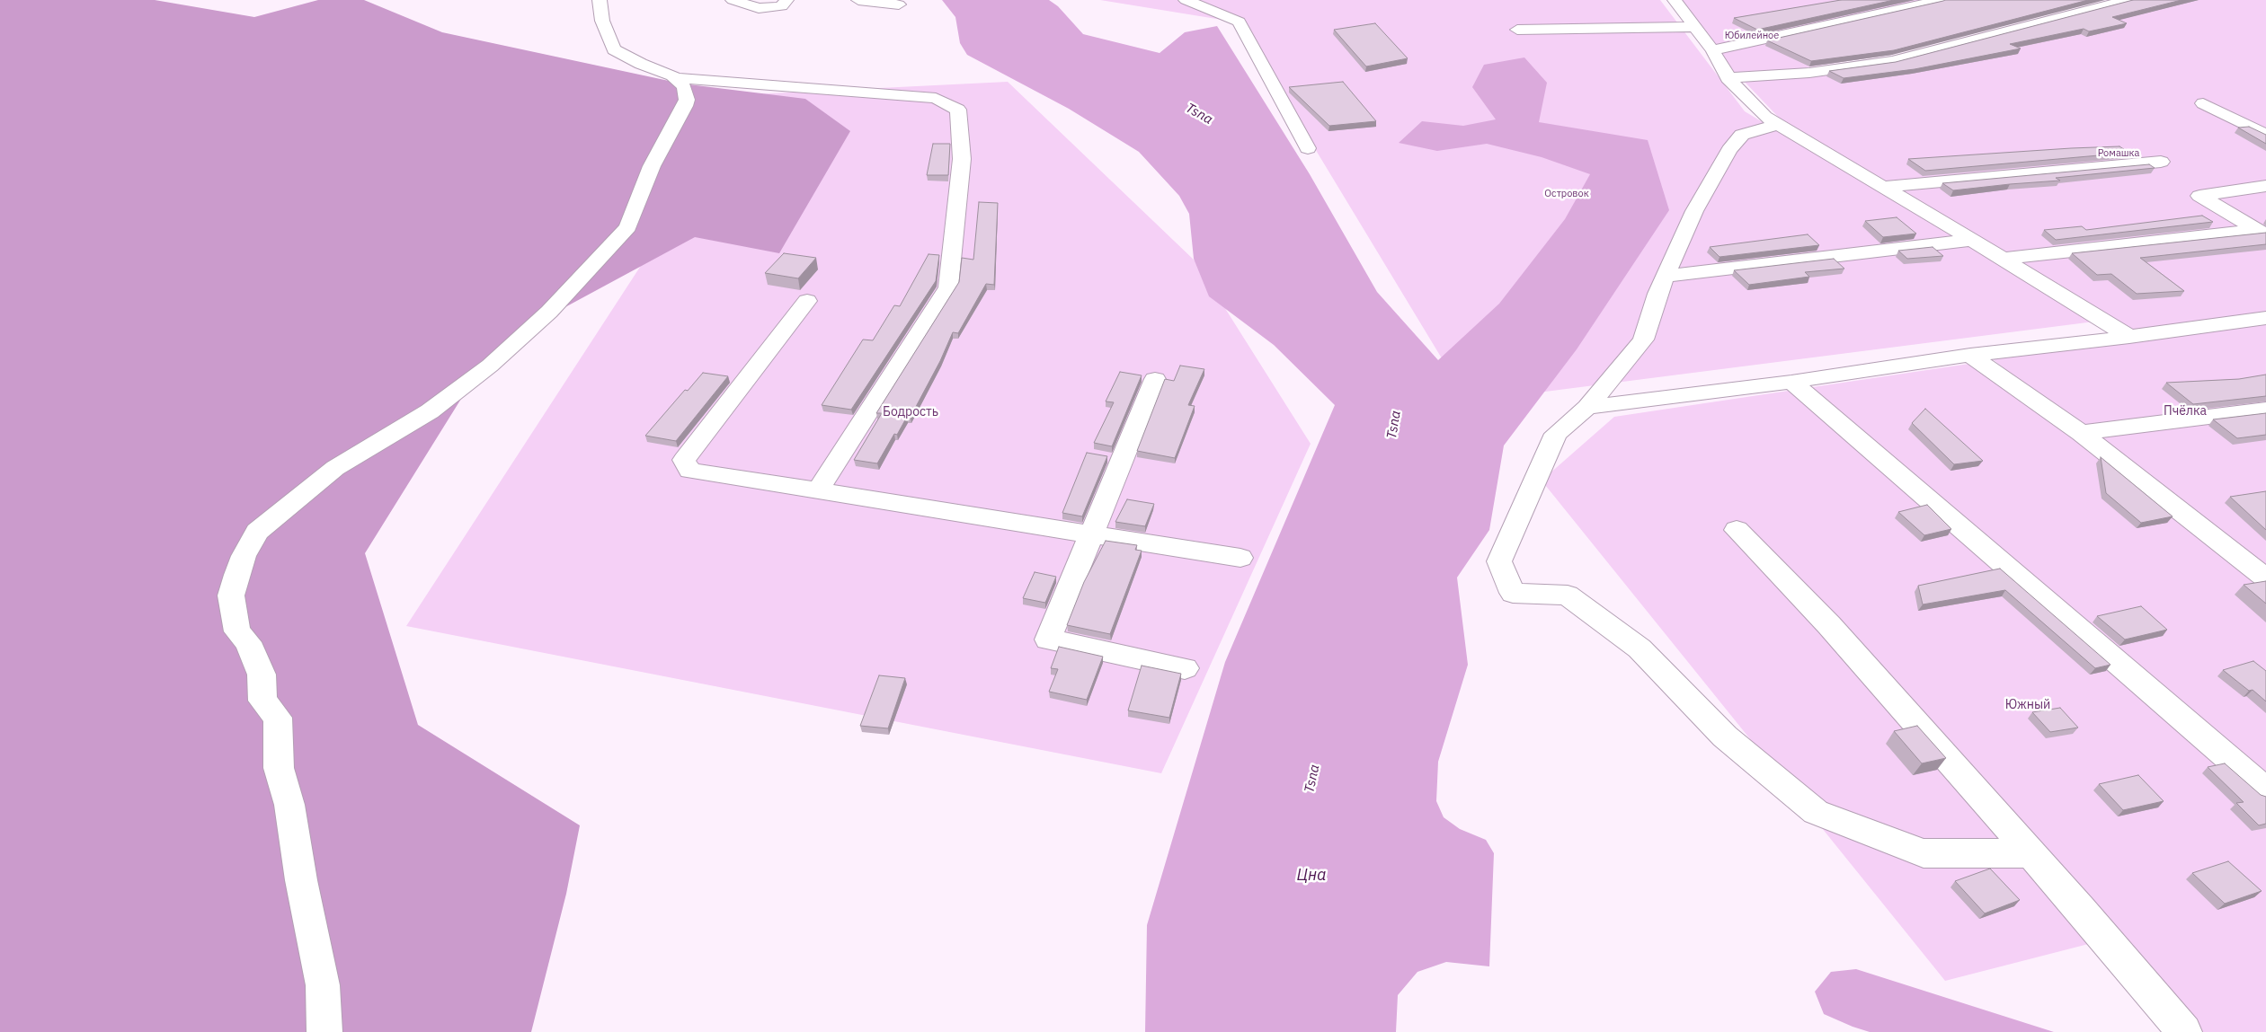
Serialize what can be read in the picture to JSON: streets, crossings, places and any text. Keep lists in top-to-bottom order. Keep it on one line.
{"water":["Tsna","Цна"],"parks":["Юбилейное","Ромашка","Островок","Пчёлка","Бодрость","Южный"]}
